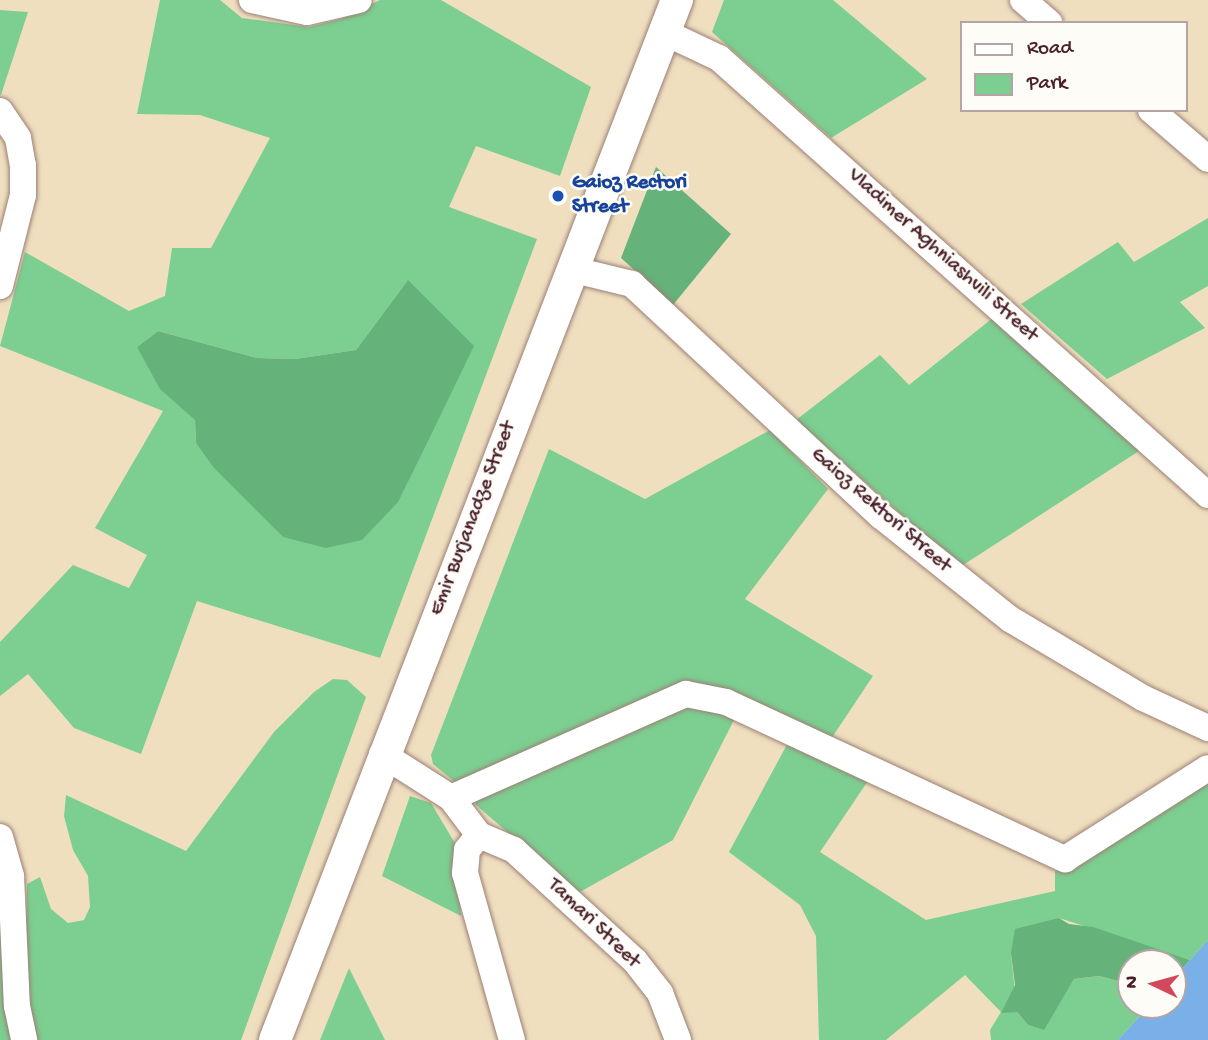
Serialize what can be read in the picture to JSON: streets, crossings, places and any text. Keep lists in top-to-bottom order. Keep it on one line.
{"streets":{"street":["Vladimer Aghniashvili Street","Gaioz Rektori Street","Emir Burjanadze Street","Tamari Street"]},"crossings":[["Vladimer Aghniashvili Street","Emir Burjanadze Street"],["Gaioz Rektori Street","Emir Burjanadze Street"],["Emir Burjanadze Street","Tamari Street"]],"places":["Gaioz Rectori Street"],"legend":["Road","Park"],"north":"left"}
